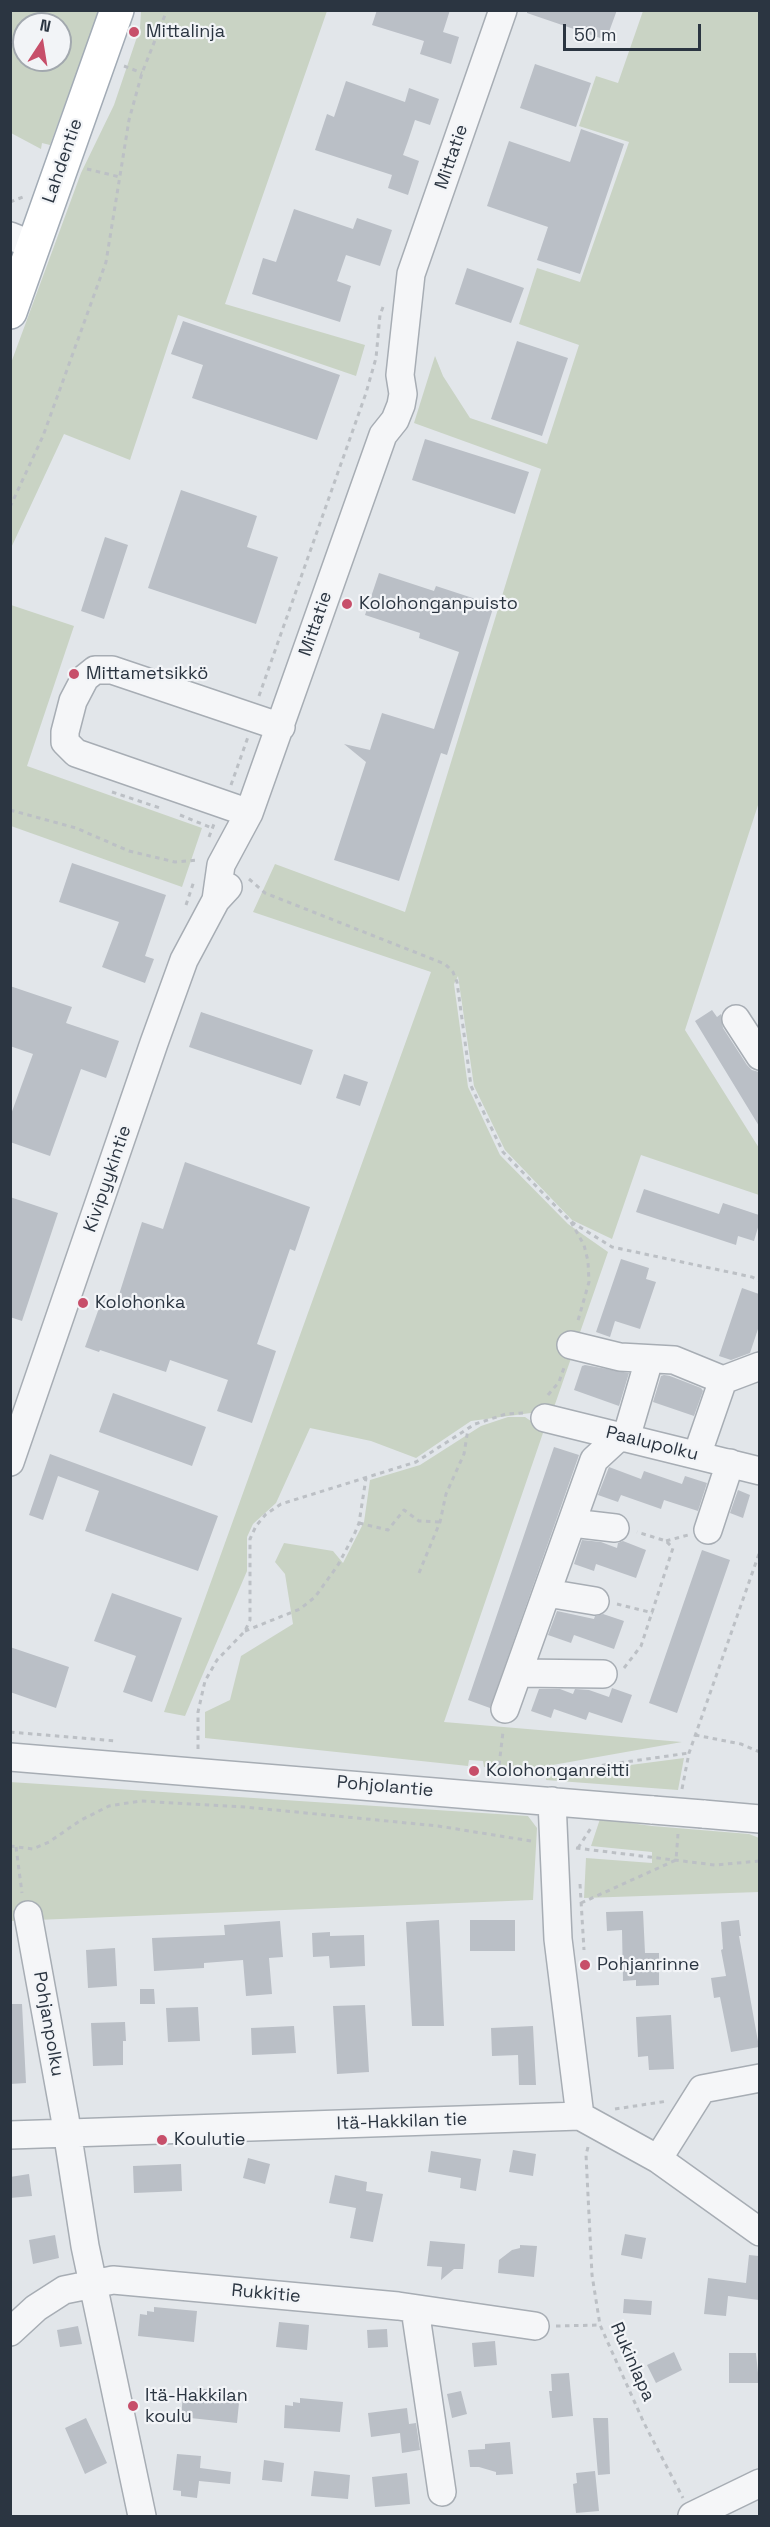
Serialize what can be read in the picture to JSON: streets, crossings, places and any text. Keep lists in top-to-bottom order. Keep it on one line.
{"streets":{"main road":["Lahdentie"],"street":["Mittatie","Kivipyykintie","Paalupolku","Pohjolantie","Pohjanpolku","Itä-Hakkilan tie","Rukkitie"],"path":["Rukinlapa"]},"crossings":[["Mittatie","Kivipyykintie"],["Pohjanpolku","Itä-Hakkilan tie"]],"places":["Mittalinja","Kolohonganpuisto","Mittametsikkö","Kolohonka","Kolohonganreitti","Pohjanrinne","Koulutie","Itä-Hakkilan koulu"],"scale_bar":"50 m","north":"top"}
